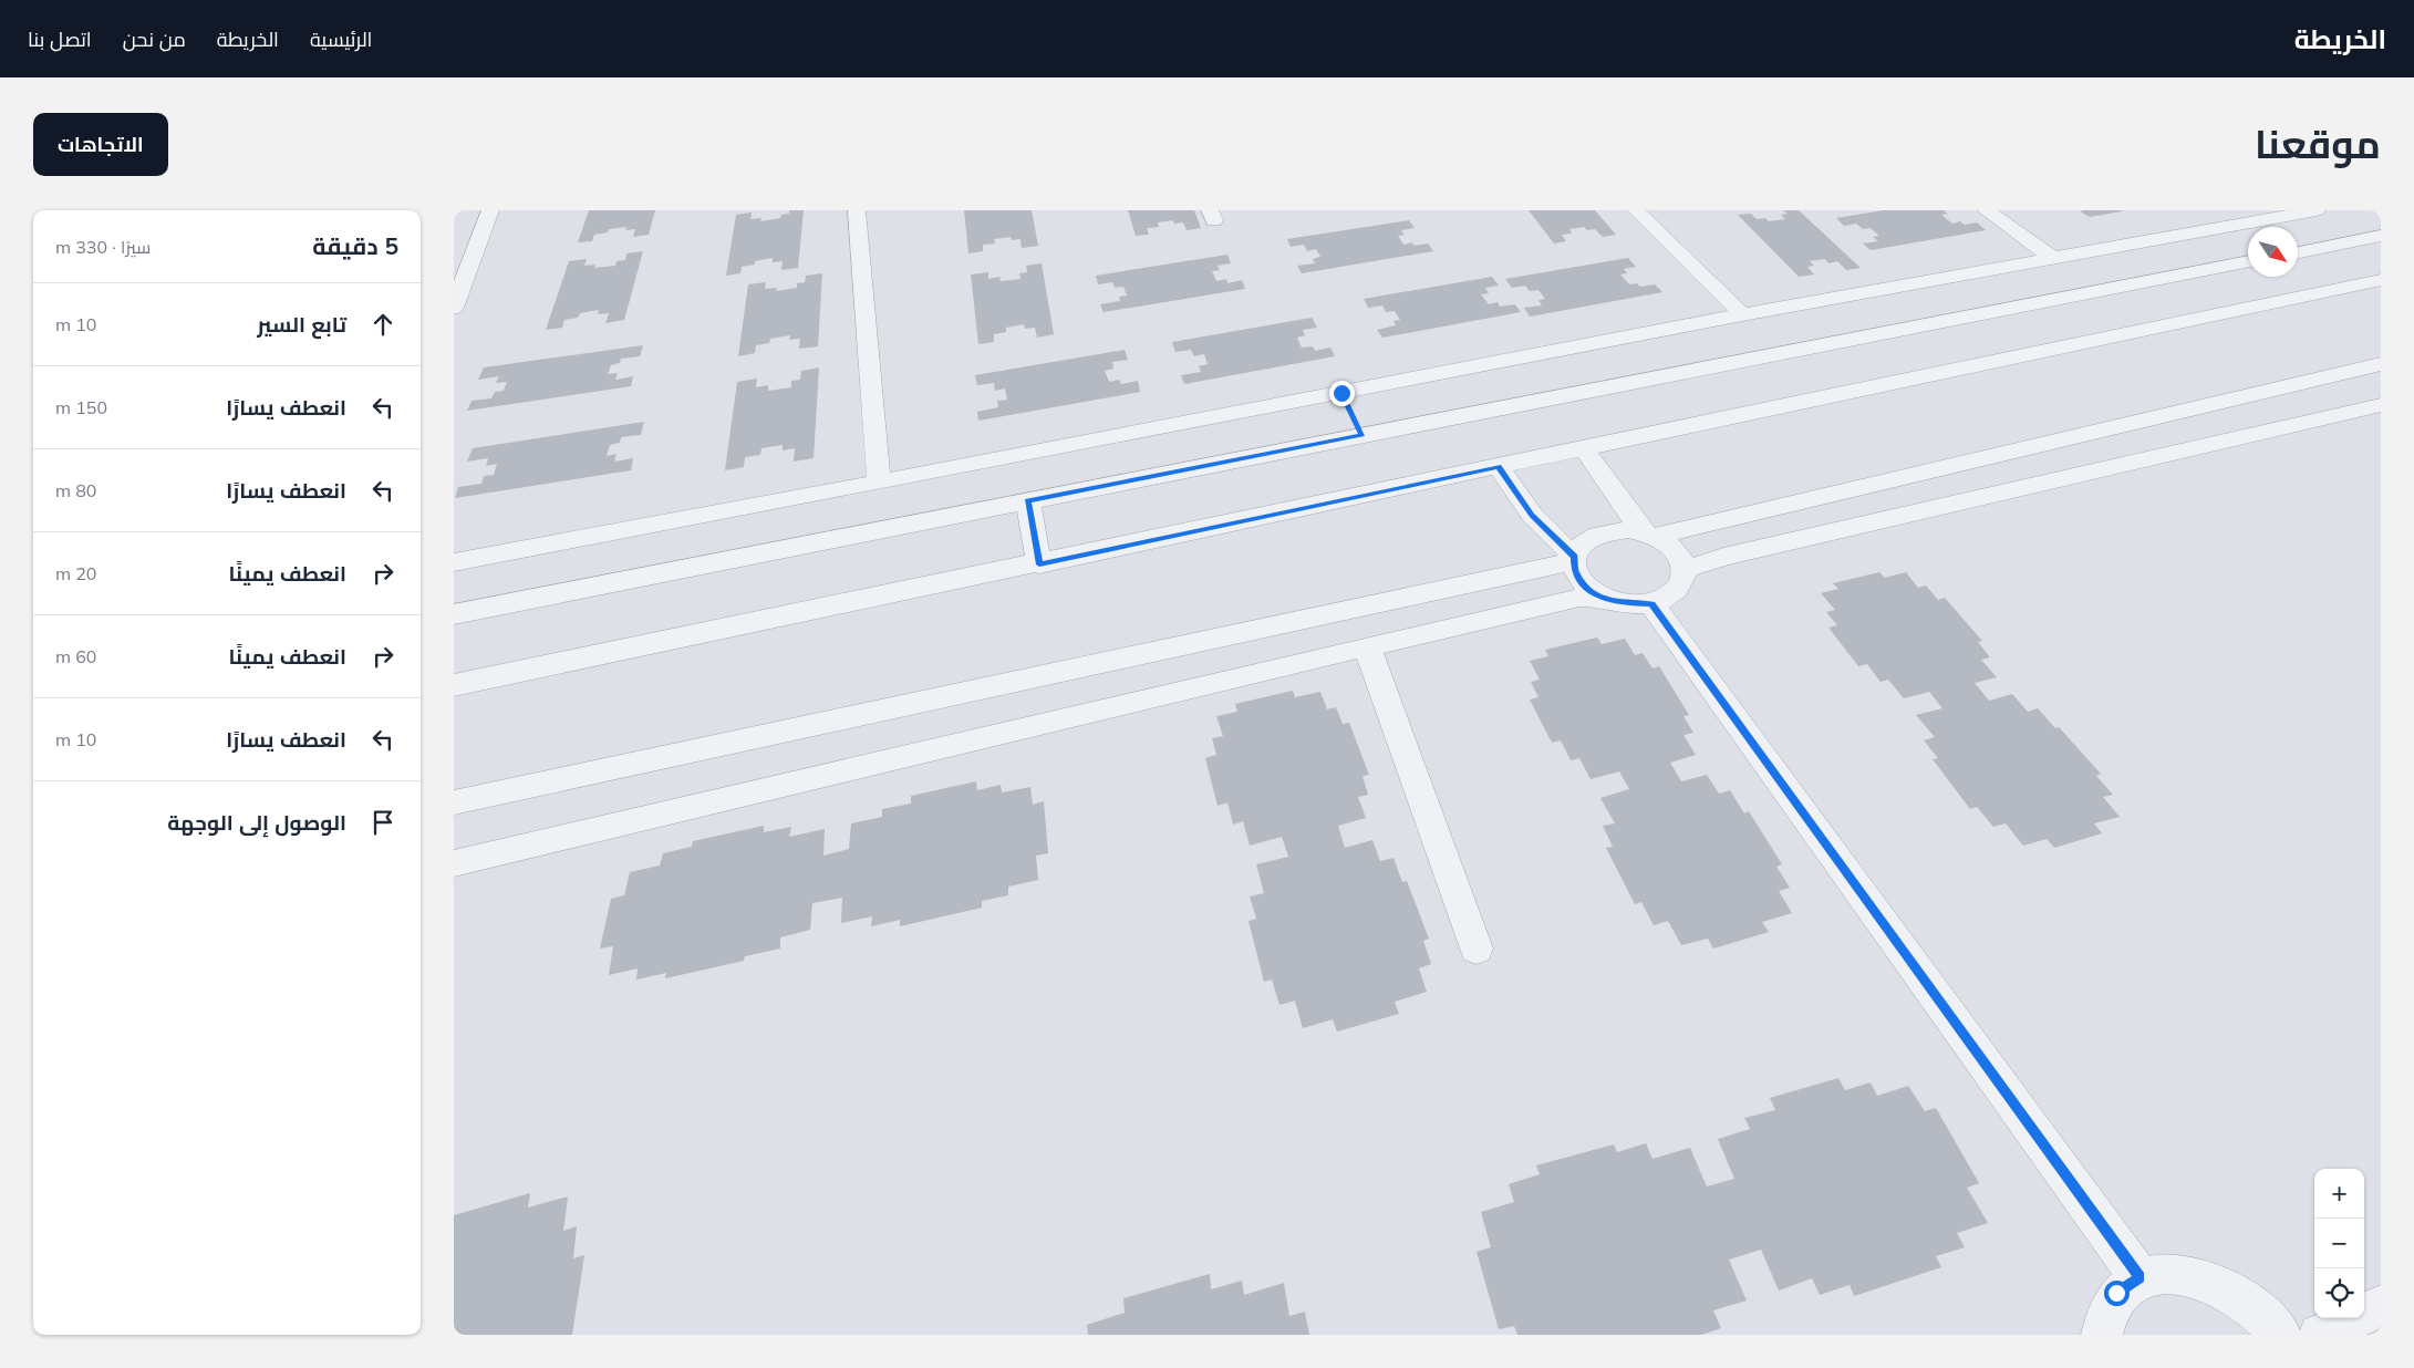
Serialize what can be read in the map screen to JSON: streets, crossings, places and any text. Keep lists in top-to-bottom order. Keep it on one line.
{"north":"bottom right","page":{"header":"الخريطة","nav":["الرئيسية","الخريطة","من نحن","اتصل بنا"],"title":"موقعنا","buttons":"الاتجاهات","heading":["5 دقيقة","سيرًا · 330 m"],"list":[["تابع السير","10 m"],["انعطف يسارًا","150 m"],["انعطف يسارًا","80 m"],["انعطف يمينًا","20 m"],["انعطف يمينًا","60 m"],["انعطف يسارًا","10 m"],"الوصول إلى الوجهة"],"map_buttons":["+","−"]}}
